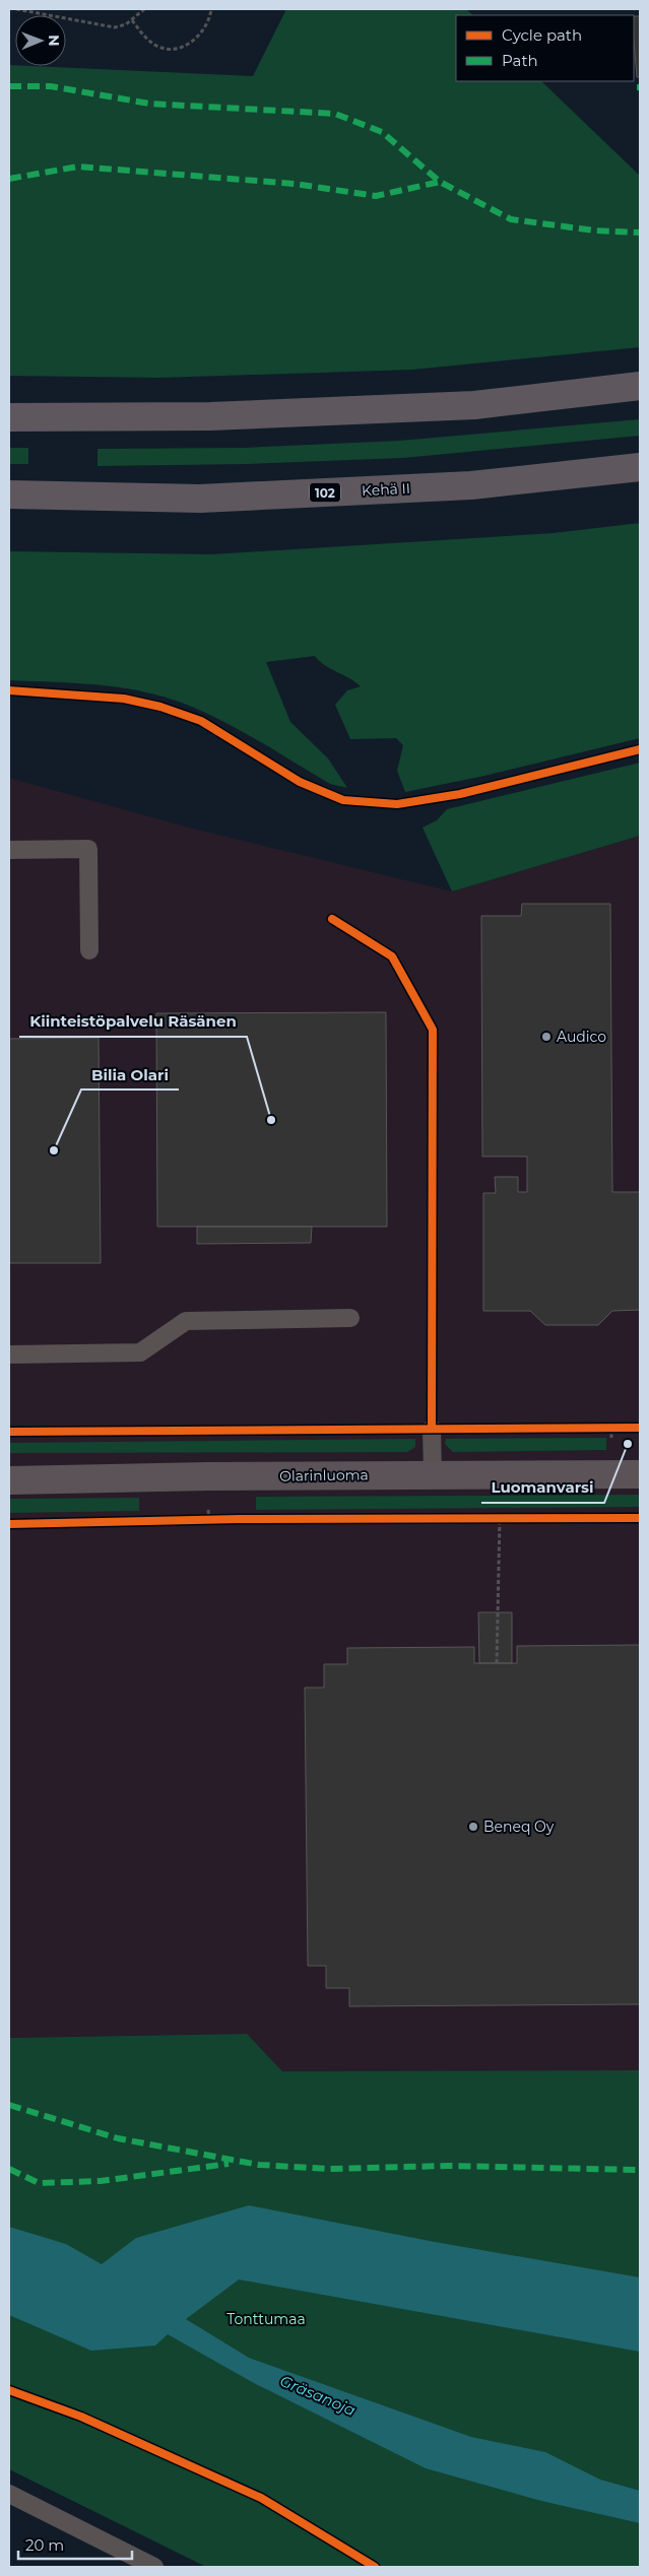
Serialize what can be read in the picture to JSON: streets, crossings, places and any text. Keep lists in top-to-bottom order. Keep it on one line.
{"streets":{"highway":["Kehä II","102"],"main road":["Olarinluoma"]},"water":["Gräsanoja"],"parks":["Tonttumaa"],"places":["Audico","Kiinteistöpalvelu Räsänen","Bilia Olari","Luomanvarsi","Beneq Oy"],"legend":["Cycle path","Path"],"scale_bar":"20 m","north":"right"}
